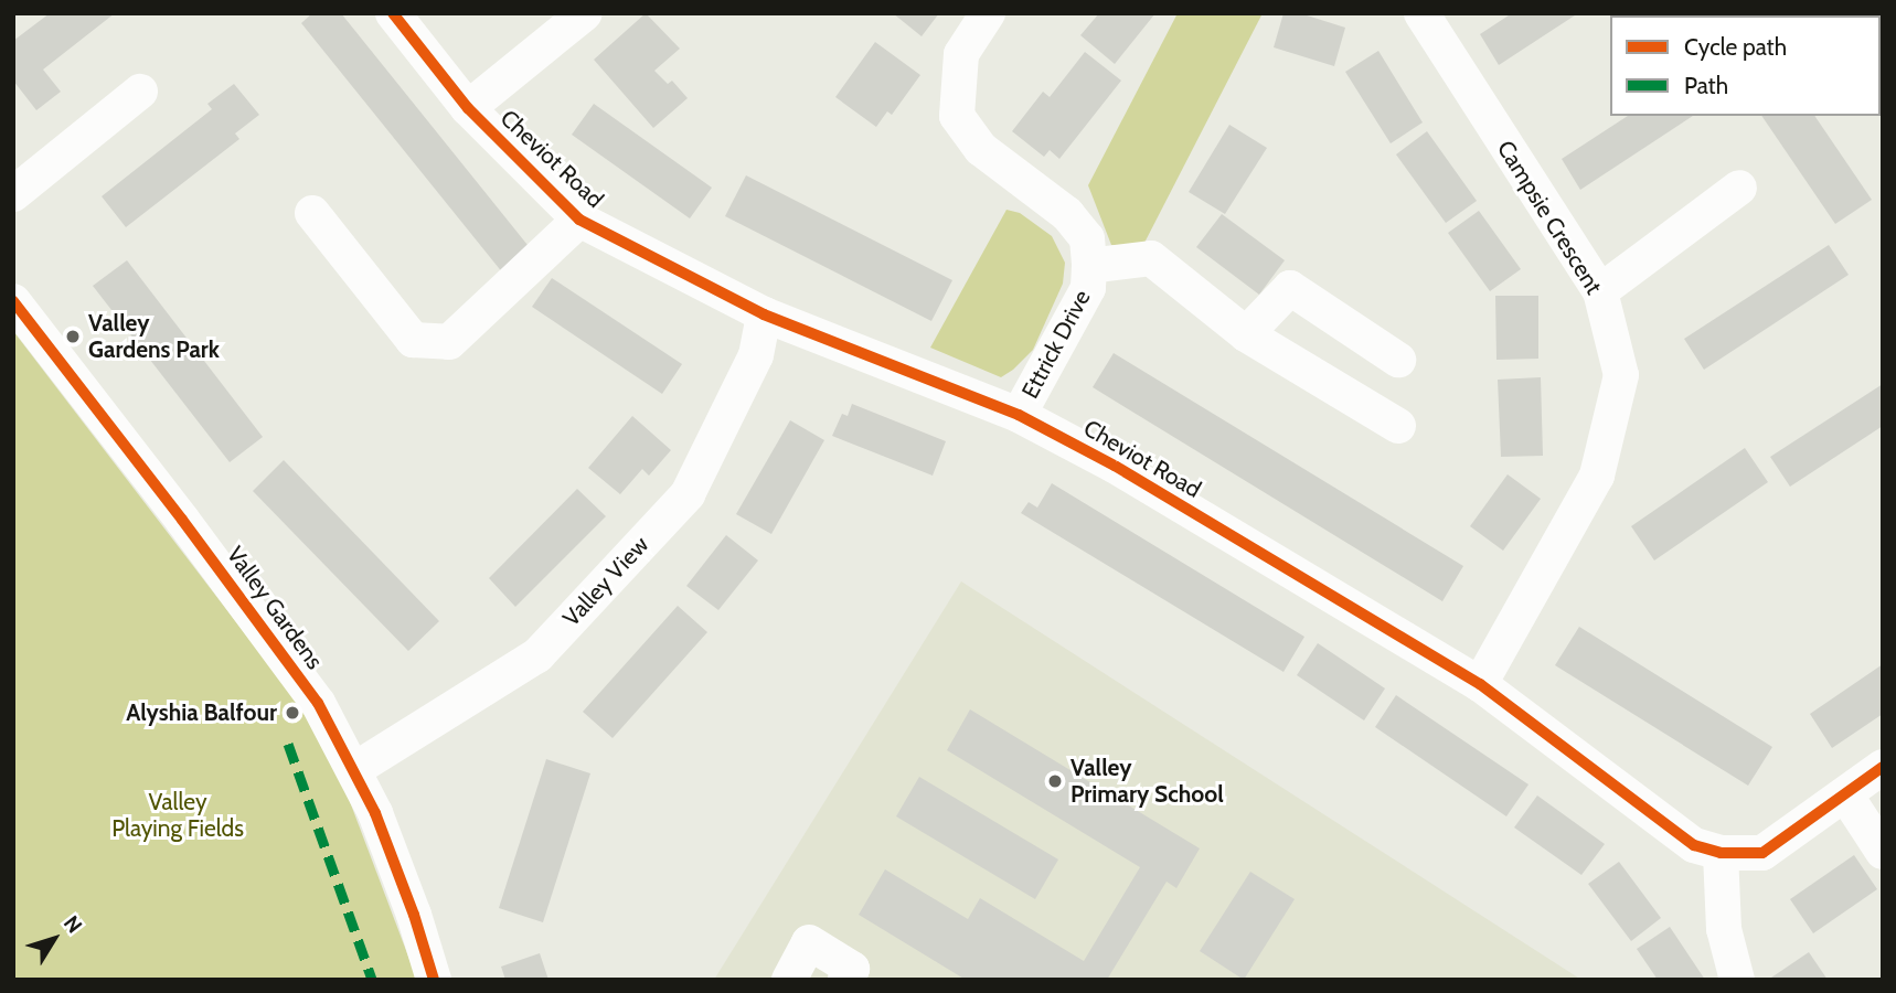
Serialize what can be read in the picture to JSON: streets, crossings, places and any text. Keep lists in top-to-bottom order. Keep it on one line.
{"streets":{"street":["Cheviot Road","Campsie Crescent","Ettrick Drive","Valley View","Valley Gardens"]},"crossings":[["Cheviot Road","Campsie Crescent"],["Cheviot Road","Ettrick Drive"],["Cheviot Road","Valley View"],["Valley View","Valley Gardens"]],"parks":["Valley Playing Fields"],"places":["Valley Gardens Park","Alyshia Balfour","Valley Primary School"],"legend":["Cycle path","Path"],"north":"top right"}
